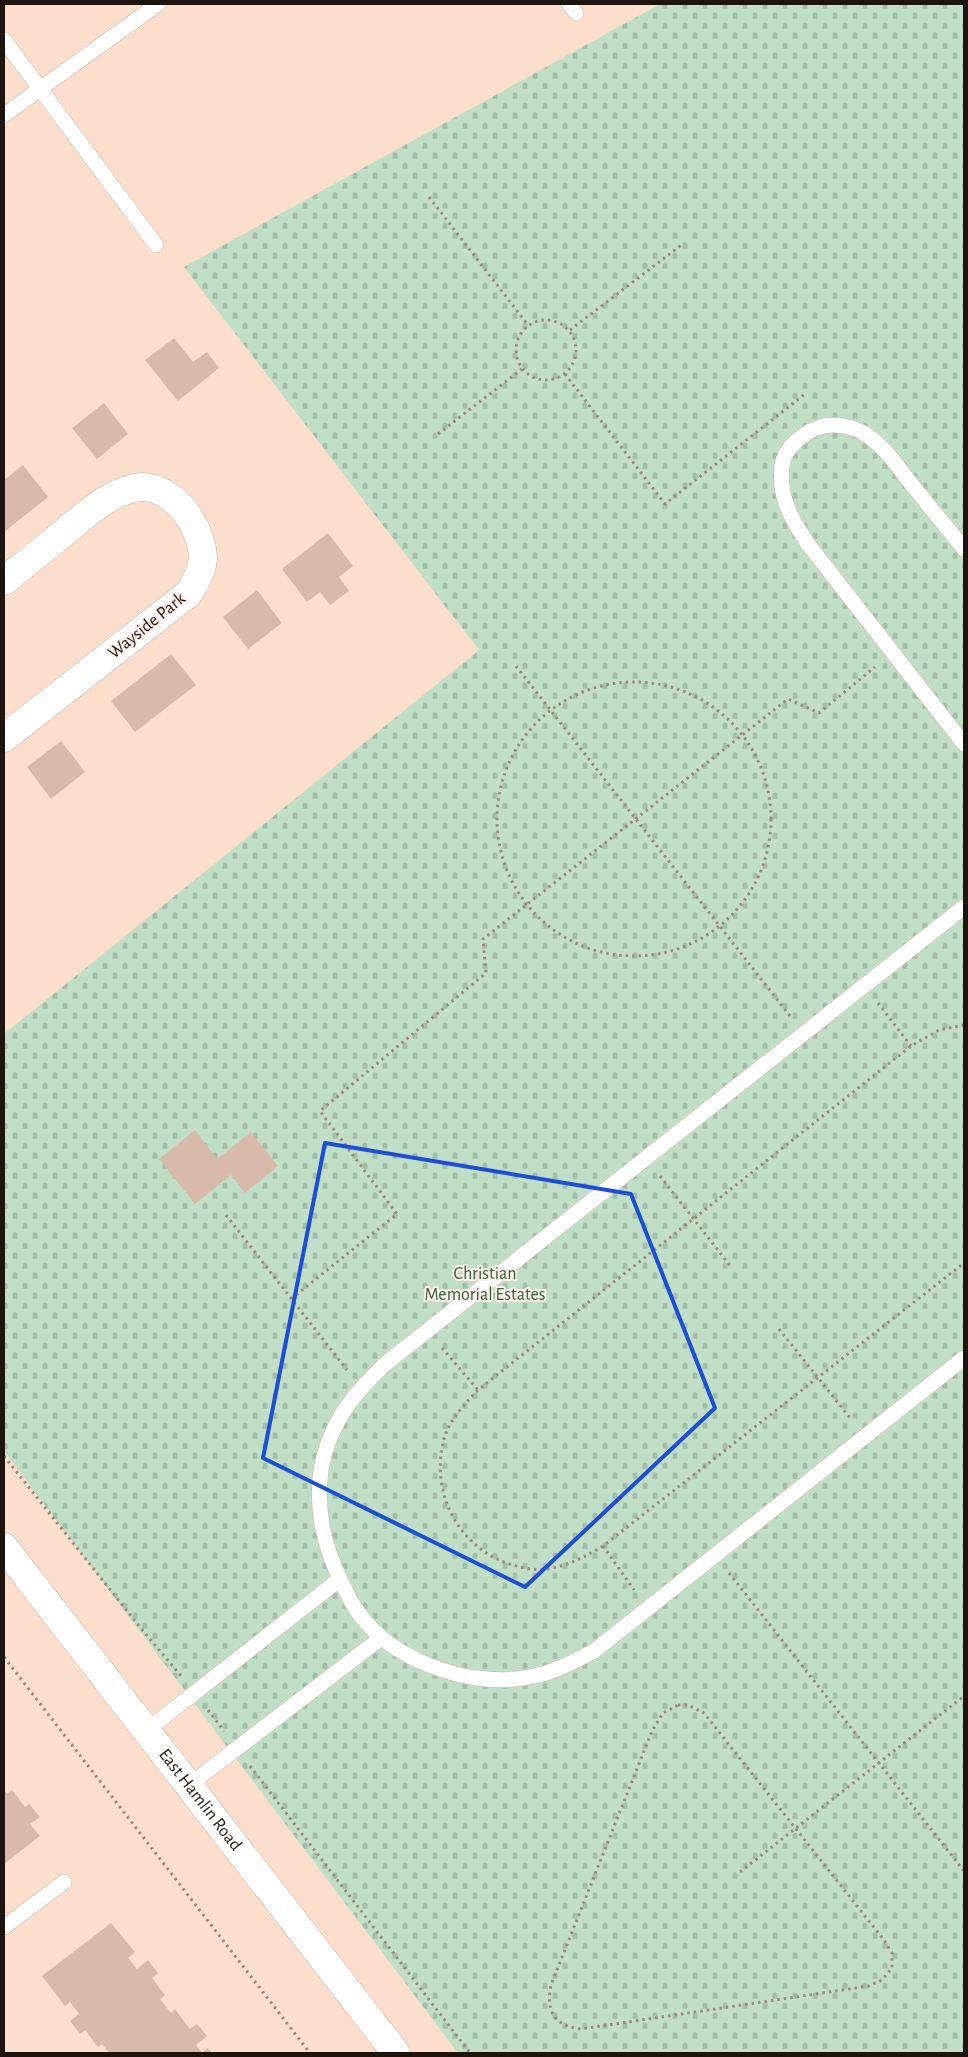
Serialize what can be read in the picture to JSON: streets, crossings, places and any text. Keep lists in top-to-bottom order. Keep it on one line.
{"streets":{"street":["Wayside Park","East Hamlin Road"]},"parks":["Christian Memorial Estates"]}
